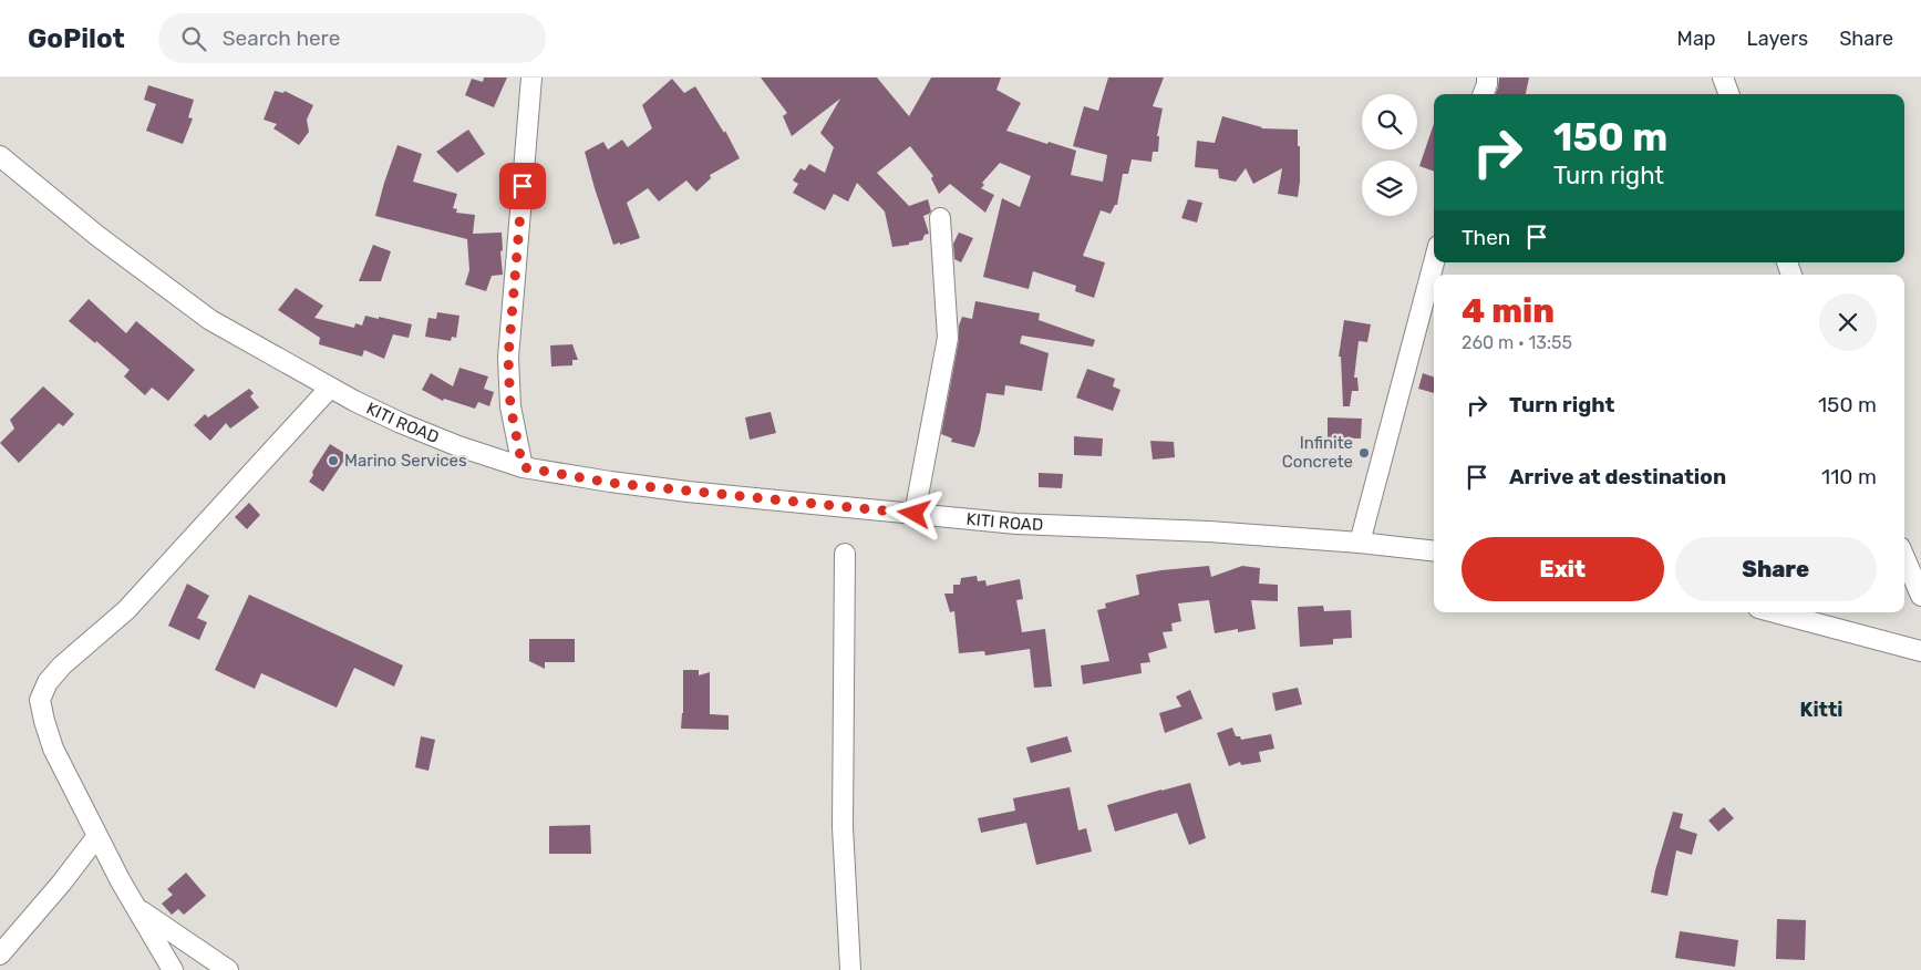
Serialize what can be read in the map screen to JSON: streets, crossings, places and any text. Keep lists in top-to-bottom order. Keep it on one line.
{"streets":{"street":["KITI ROAD"]},"districts":["Kitti"],"places":["Infinite Concrete","Marino Services"],"page":{"header":"GoPilot","search":"Search here","nav":["Map","Layers","Share"],"turn":["150 m","Turn right"],"then":"Then","heading":["4 min","260 m · 13:55"],"list":[{"name":"Turn right","value":"150 m"},{"name":"Arrive at destination","value":"110 m"}],"buttons":["Exit","Share"]}}
